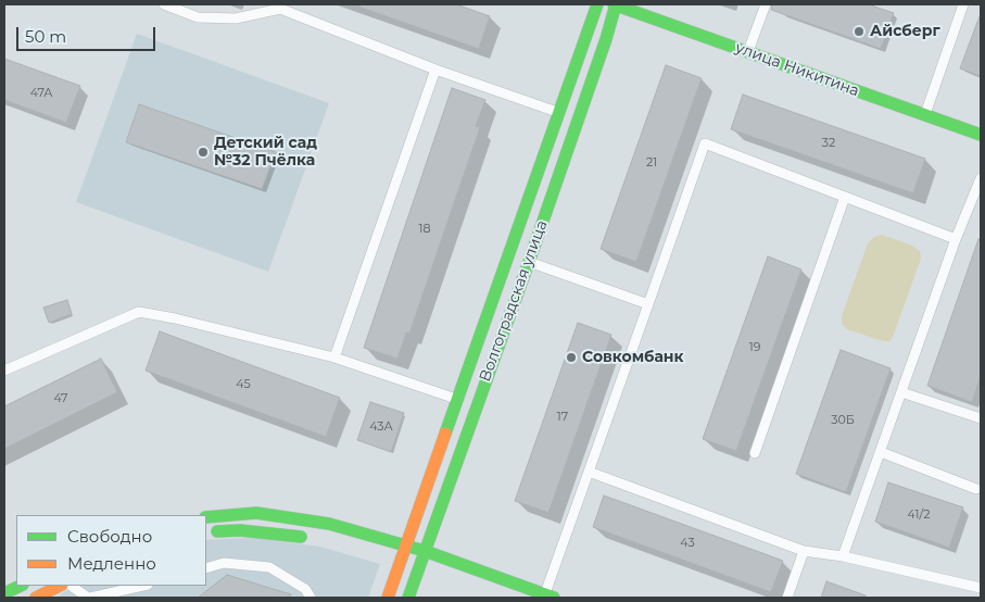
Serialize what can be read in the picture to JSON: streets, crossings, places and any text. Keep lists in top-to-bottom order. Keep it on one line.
{"streets":{"main road":["улица Никитина","Волгоградская улица"]},"crossings":[["улица Никитина","Волгоградская улица"]],"places":["Айсберг","Детский сад №32 Пчёлка","Совкомбанк"],"house_numbers":["47А","32","21","18","19","45","47","17","30Б","43А","41/2","43"],"legend":["Свободно","Медленно"],"scale_bar":"50 m"}
